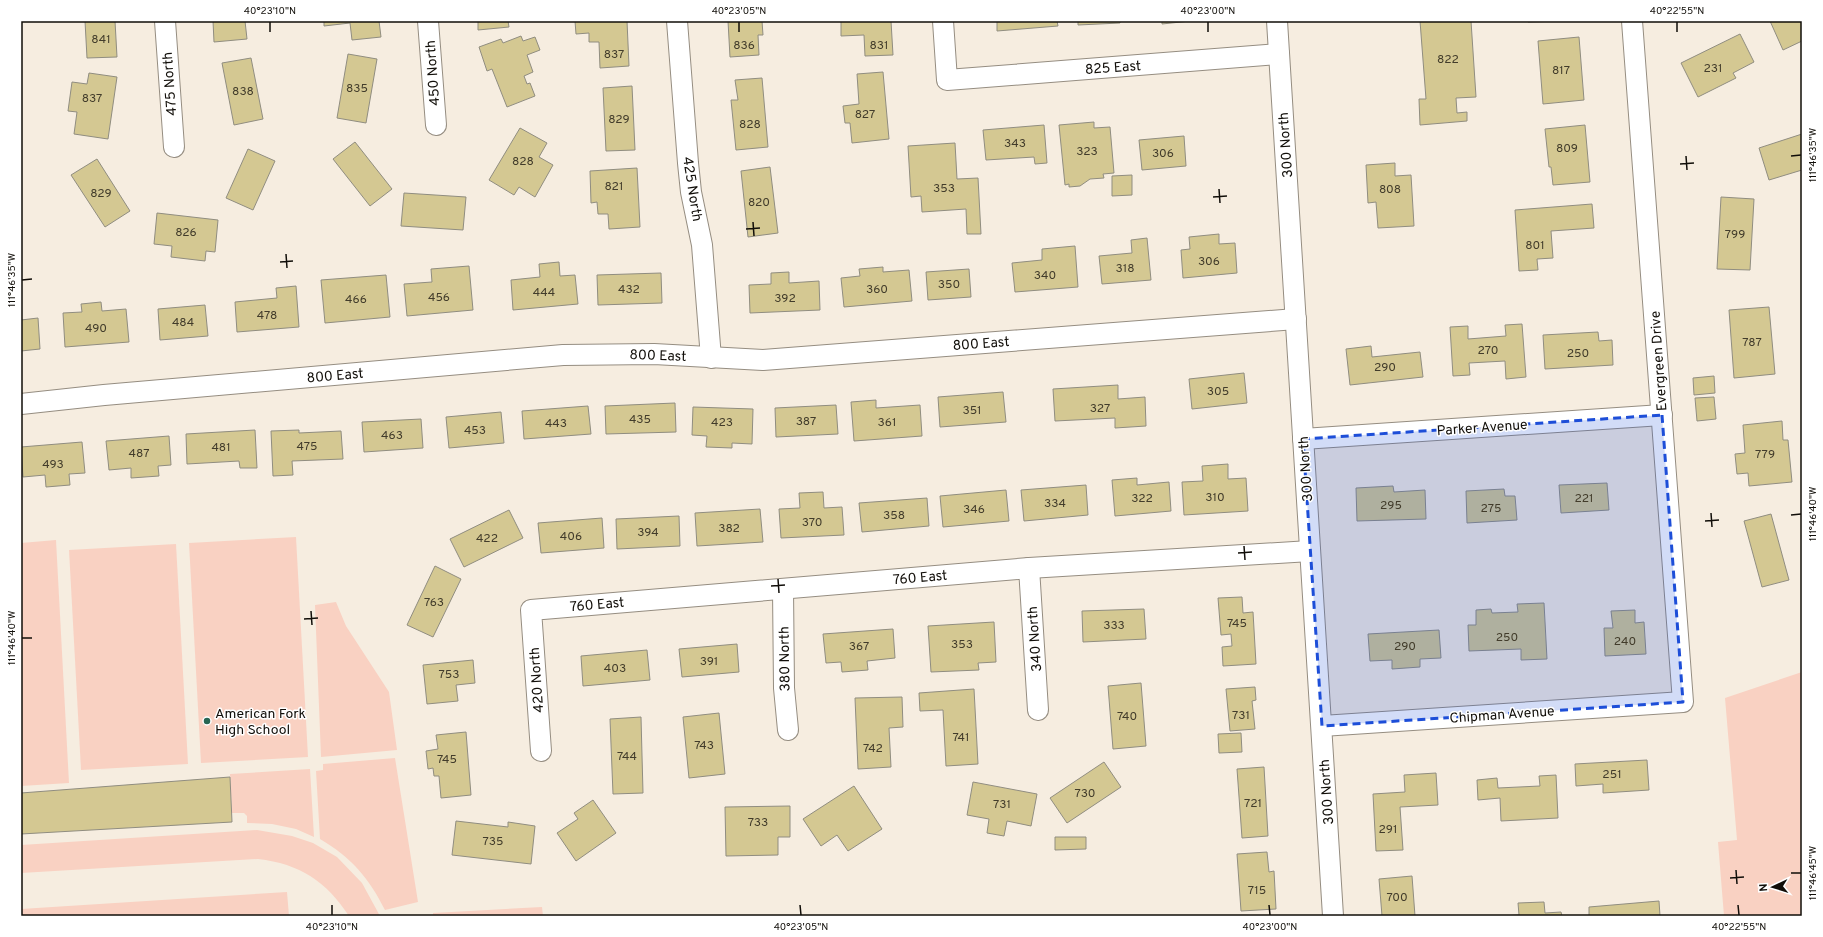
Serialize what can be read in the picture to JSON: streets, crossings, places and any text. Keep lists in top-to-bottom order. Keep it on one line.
{"streets":{"street":["825 East","450 North","475 North","300 North","425 North","800 East","Evergreen Drive","Parker Avenue","760 East","340 North","380 North","420 North","Chipman Avenue"]},"crossings":[["825 East","300 North"],["300 North","800 East"],["300 North","Parker Avenue"],["300 North","760 East"],["300 North","Chipman Avenue"],["425 North","800 East"],["Evergreen Drive","Parker Avenue"],["Evergreen Drive","Chipman Avenue"],["760 East","340 North"],["760 East","380 North"],["760 East","420 North"]],"places":["American Fork High School"],"house_numbers":["841","836","831","837","822","231","817","835","838","837","827","829","828","343","809","323","306","828","821","353","808","829","820","826","799","801","306","318","340","350","432","360","444","456","392","466","478","484","490","787","270","250","290","305","327","351","435","387","423","361","443","453","463","475","481","487","779","493","310","322","221","334","295","275","346","358","370","382","394","406","422","763","745","333","250","240","353","367","290","391","403","753","731","740","741","743","742","744","745","251","730","721","731","733","291","735","715","700"],"north":"left","coordinates":["40°23'10\"N","40°23'05\"N","40°23'00\"N","40°22'55\"N","111°46'35\"W","111°46'40\"W","111°46'45\"W"]}
